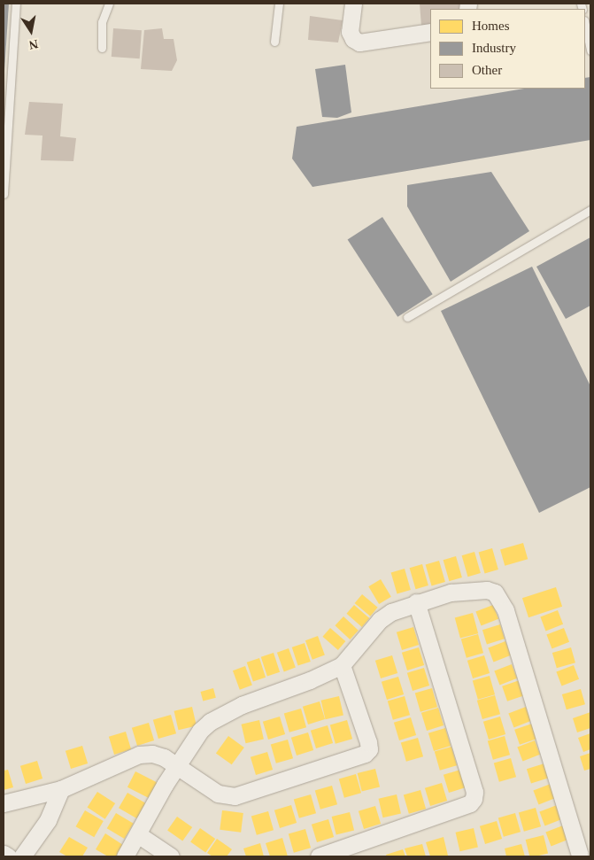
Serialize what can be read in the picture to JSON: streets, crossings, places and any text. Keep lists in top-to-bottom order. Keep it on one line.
{"legend":["Homes","Industry","Other"],"north":"bottom"}
